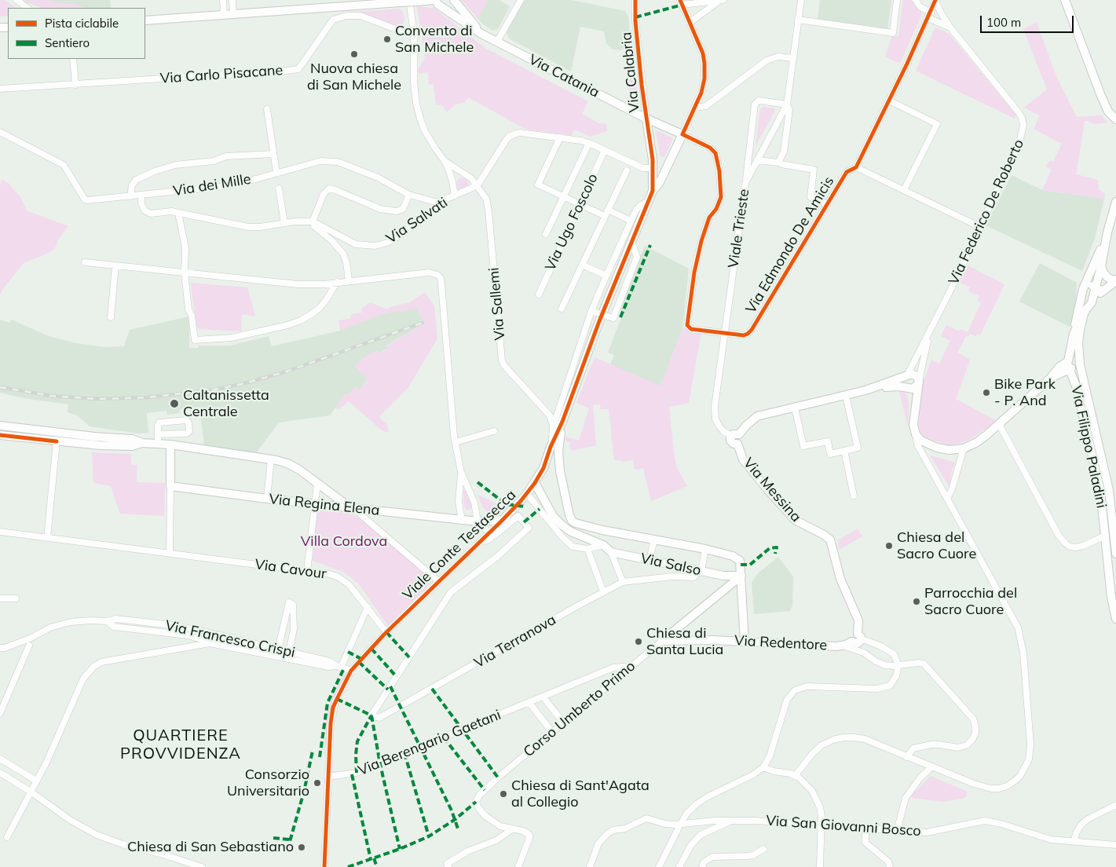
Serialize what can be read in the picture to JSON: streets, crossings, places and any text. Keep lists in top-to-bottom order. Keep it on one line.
{"streets":{"main road":["Via Catania","Via Filippo Paladini","Via Messina","Via Regina Elena","Viale Conte Testasecca","Via Salso","Via Redentore","Corso Umberto Primo"],"street":["Via Calabria","Via Carlo Pisacane","Via dei Mille","Via Federico De Roberto","Via Salvati","Via Ugo Foscolo","Viale Trieste","Via Edmondo De Amicis","Via Sallemi","Via Cavour","Via Francesco Crispi","Via Terranova","Via Berengario Gaetani","Via San Giovanni Bosco"]},"crossings":[["Via Calabria","Via Catania"],["Via Carlo Pisacane","Via Sallemi"],["Via Catania","Via Edmondo De Amicis"],["Via dei Mille","Via Salvati"],["Via Federico De Roberto","Via Edmondo De Amicis"],["Via Salvati","Via Sallemi"],["Viale Trieste","Via Edmondo De Amicis"],["Viale Trieste","Via Messina"],["Via Messina","Via Redentore"],["Via Regina Elena","Viale Conte Testasecca"],["Viale Conte Testasecca","Via Cavour"],["Viale Conte Testasecca","Via Francesco Crispi"],["Viale Conte Testasecca","Via Terranova"],["Viale Conte Testasecca","Via Berengario Gaetani"],["Via Salso","Via Terranova"],["Via Salso","Corso Umberto Primo"],["Via Redentore","Corso Umberto Primo"],["Corso Umberto Primo","Via Berengario Gaetani"]],"districts":["QUARTIERE PROVVIDENZA"],"parks":["Villa Cordova"],"places":["Convento di San Michele","Nuova chiesa di San Michele","Bike Park - P. And","Caltanissetta Centrale","Chiesa del Sacro Cuore","Parrocchia del Sacro Cuore","Chiesa di Santa Lucia","Consorzio Universitario","Chiesa di Sant'Agata al Collegio","Chiesa di San Sebastiano"],"legend":["Pista ciclabile","Sentiero"],"scale_bar":"100 m"}
